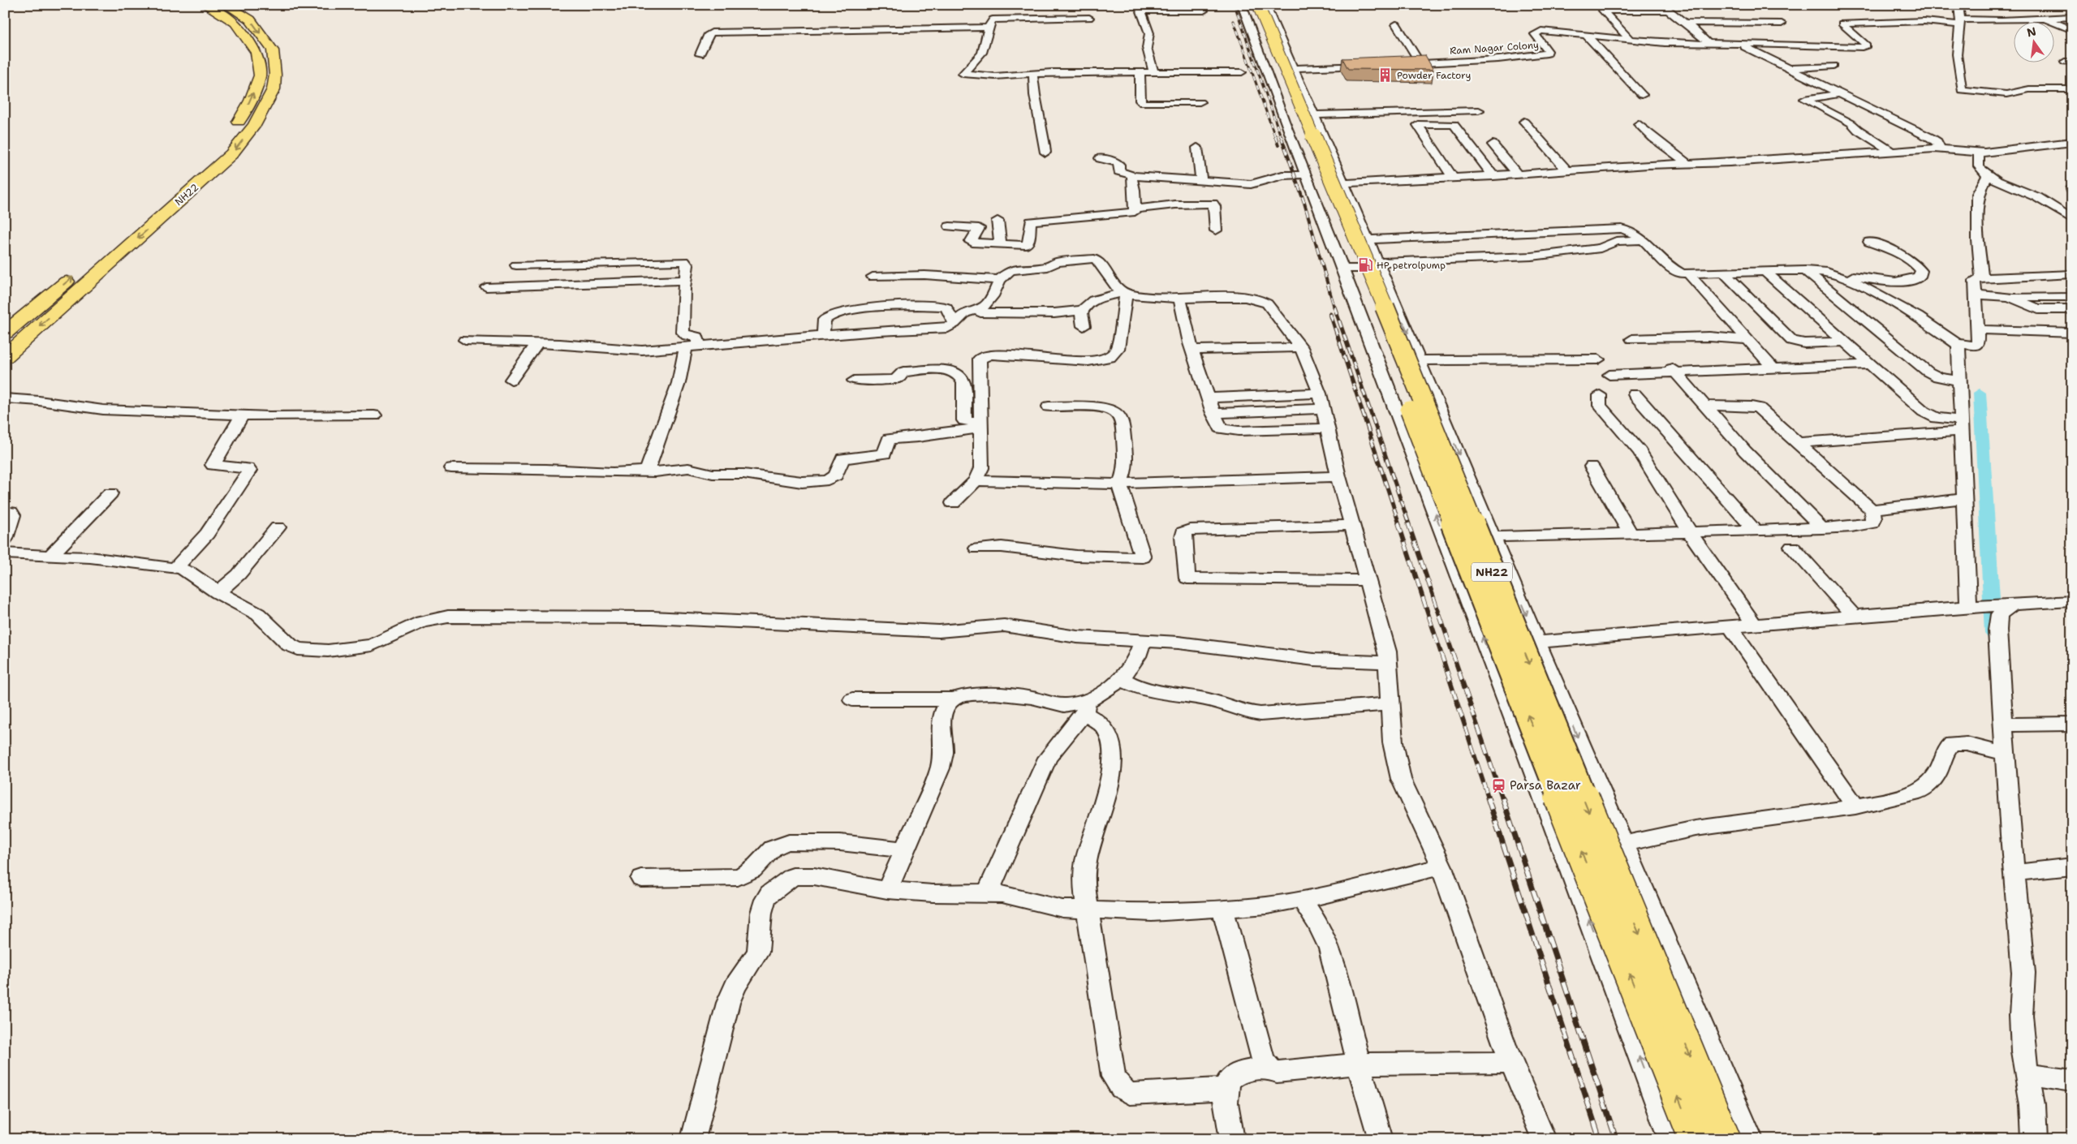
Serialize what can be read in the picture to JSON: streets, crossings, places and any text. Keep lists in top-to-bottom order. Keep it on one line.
{"streets":{"highway":["NH22"],"street":["Ram Nagar Colony"]},"places":{"building":["Powder Factory"],"fuel station":["HP petrolpump"],"station":["Parsa Bazar"]},"north":"top"}
